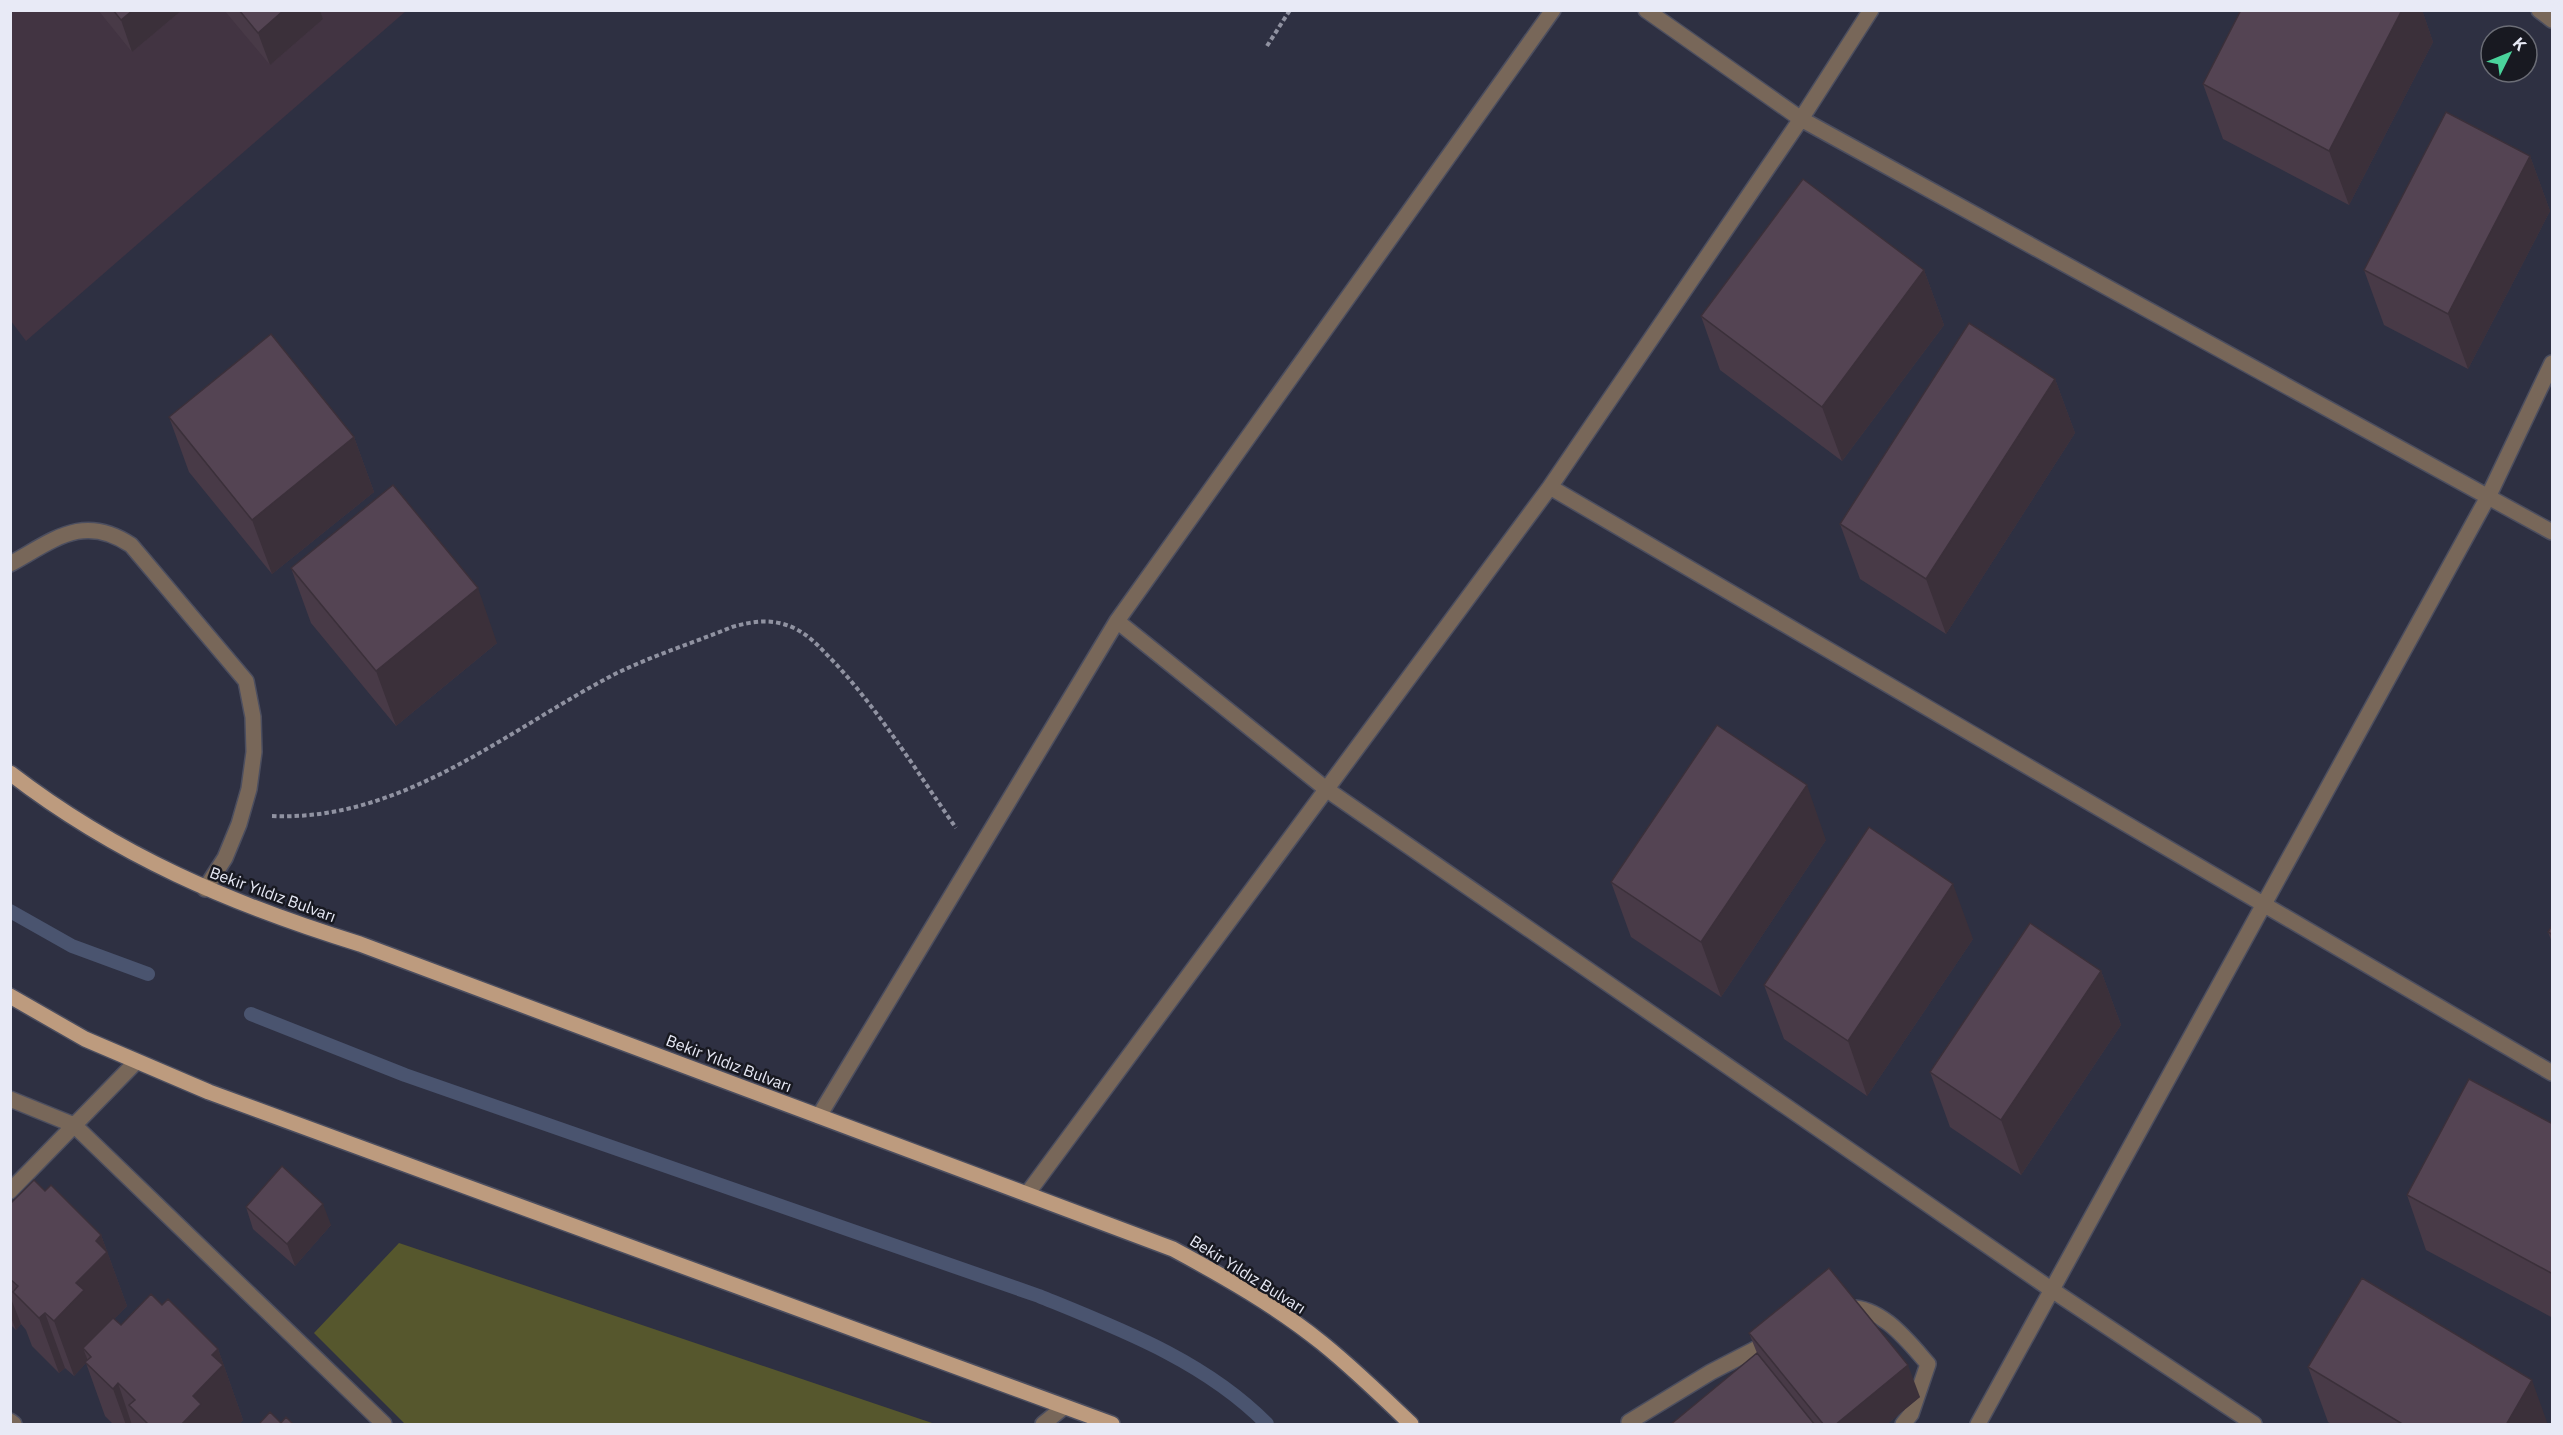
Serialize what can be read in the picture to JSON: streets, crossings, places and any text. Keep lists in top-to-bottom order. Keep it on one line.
{"streets":{"main road":["Bekir Yıldız Bulvarı"]},"north":"top right"}
